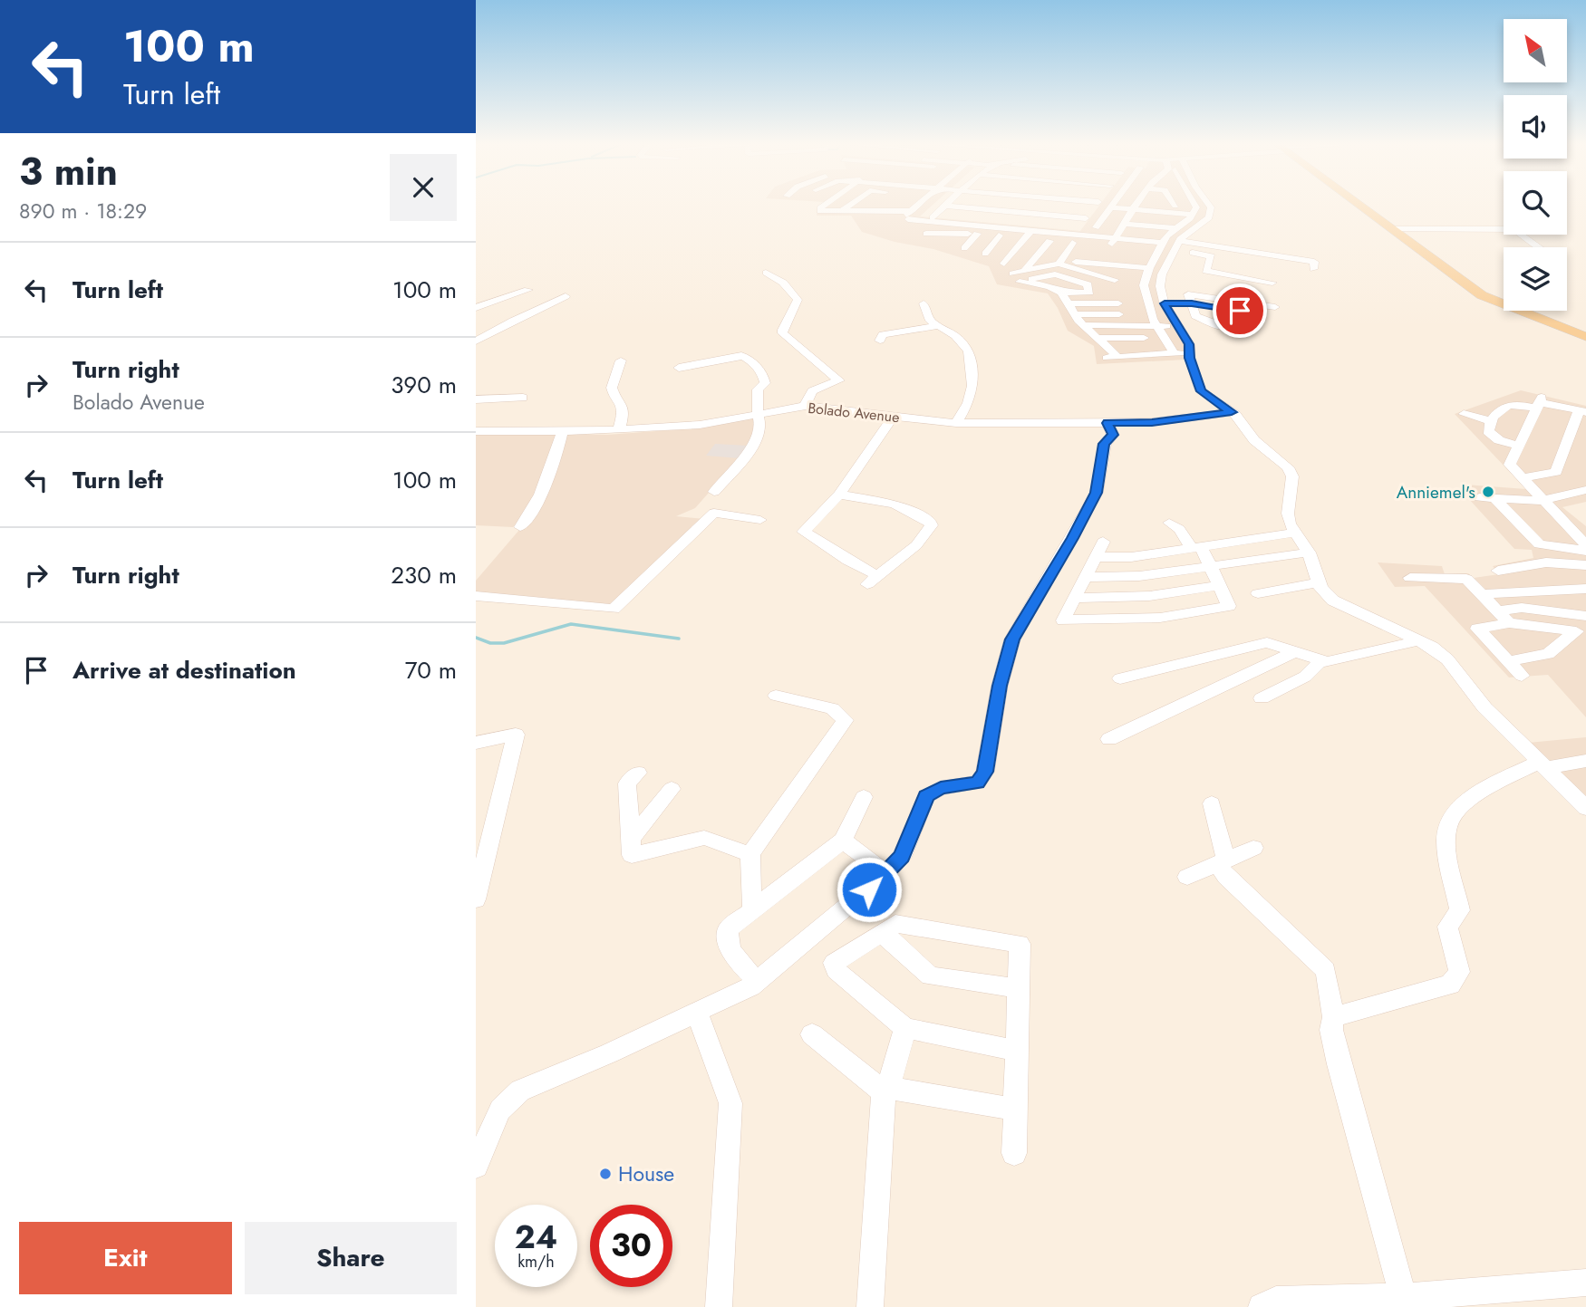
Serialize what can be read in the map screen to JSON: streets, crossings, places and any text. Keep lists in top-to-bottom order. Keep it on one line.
{"streets":{"street":["Bolado Avenue"]},"places":["Anniemel's","House"],"north":"top left","page":{"turn":["100 m","Turn left"],"heading":["3 min","890 m · 18:29"],"list":[{"name":"Turn left","value":"100 m"},{"name":"Turn right","note":"Bolado Avenue","value":"390 m"},{"name":"Turn left","value":"100 m"},{"name":"Turn right","value":"230 m"},{"name":"Arrive at destination","value":"70 m"}],"speed":"24 km/h","limit":"30","buttons":["Exit","Share"]}}
